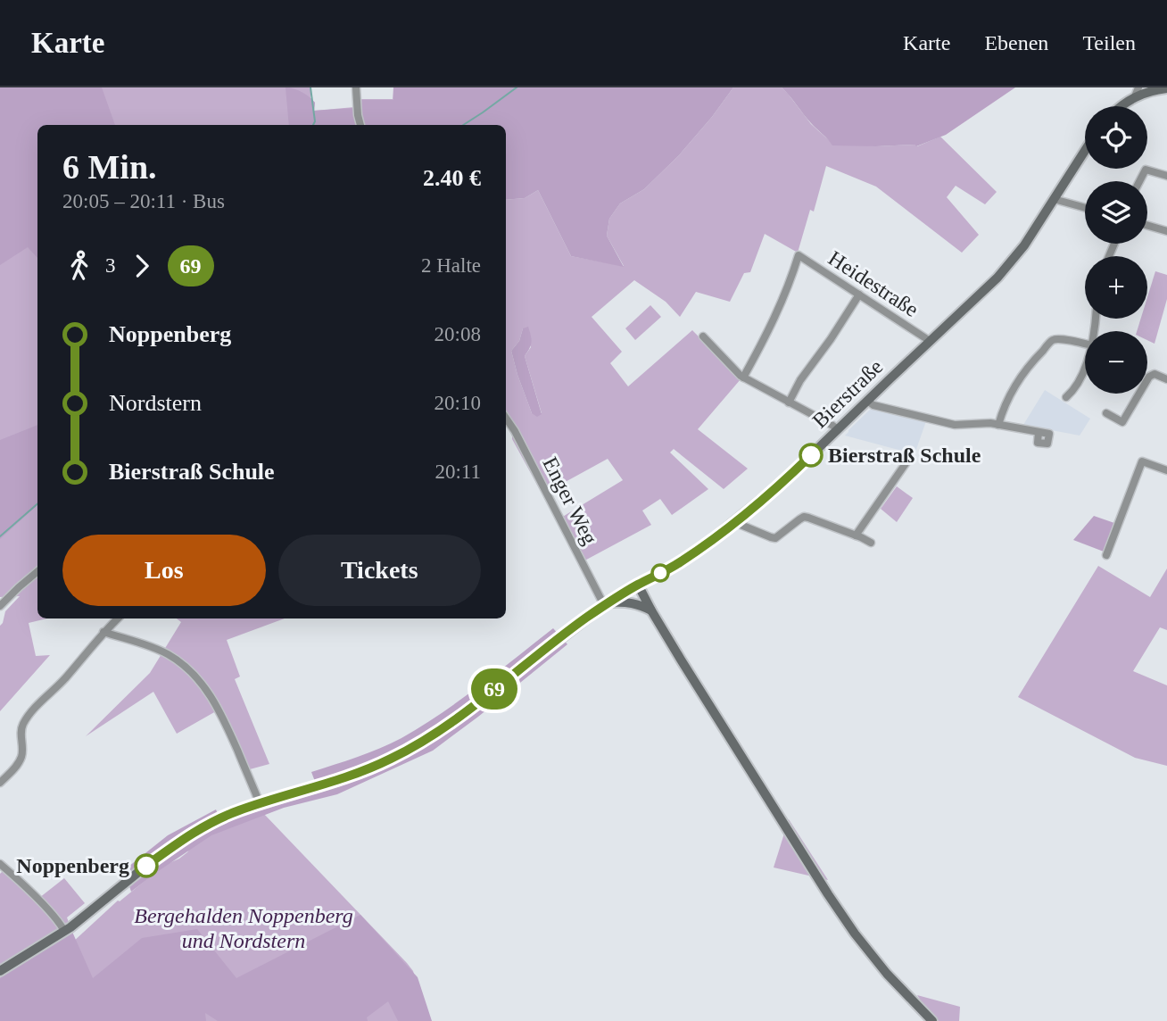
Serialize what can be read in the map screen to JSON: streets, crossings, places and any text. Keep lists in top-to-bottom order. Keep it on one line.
{"streets":{"main road":["Bierstraße"],"street":["Heidestraße","Enger Weg"]},"crossings":[["Heidestraße","Bierstraße"],["Bierstraße","Enger Weg"]],"parks":["Bergehalden Noppenberg und Nordstern"],"places":["Bierstraß Schule","Noppenberg"],"lines":["bus line 69"],"page":{"header":"Karte","nav":["Karte","Ebenen","Teilen"],"on_map":"69","map_buttons":["+","−"],"heading":["6 Min.","20:05 – 20:11 · Bus","2.40 €"],"legs":["3","69","2 Halte"],"list":[{"name":"Noppenberg","value":"20:08"},{"name":"Nordstern","value":"20:10"},{"name":"Bierstraß Schule","value":"20:11"}],"buttons":["Los","Tickets"]}}
